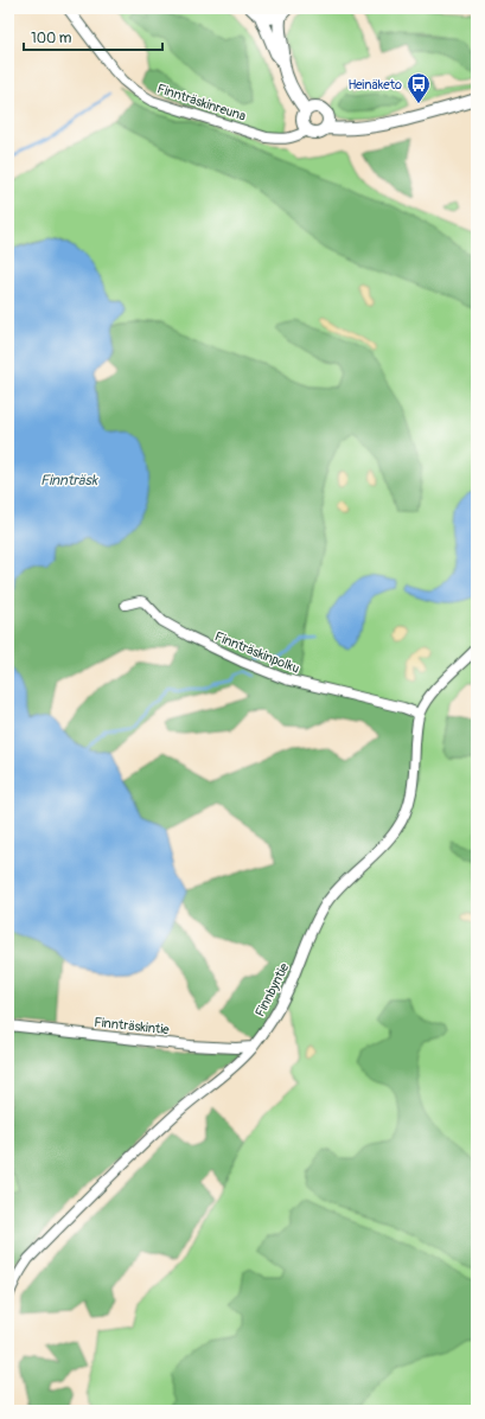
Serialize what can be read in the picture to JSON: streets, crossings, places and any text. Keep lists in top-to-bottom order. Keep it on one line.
{"streets":{"street":["Finnträskinreuna","Finnträskinpolku","Finnbyntie","Finnträskintie"]},"crossings":[["Finnträskinpolku","Finnbyntie"],["Finnbyntie","Finnträskintie"]],"water":["Finnträsk"],"places":{"bus stop":["Heinäketo"]},"scale_bar":"100 m"}
